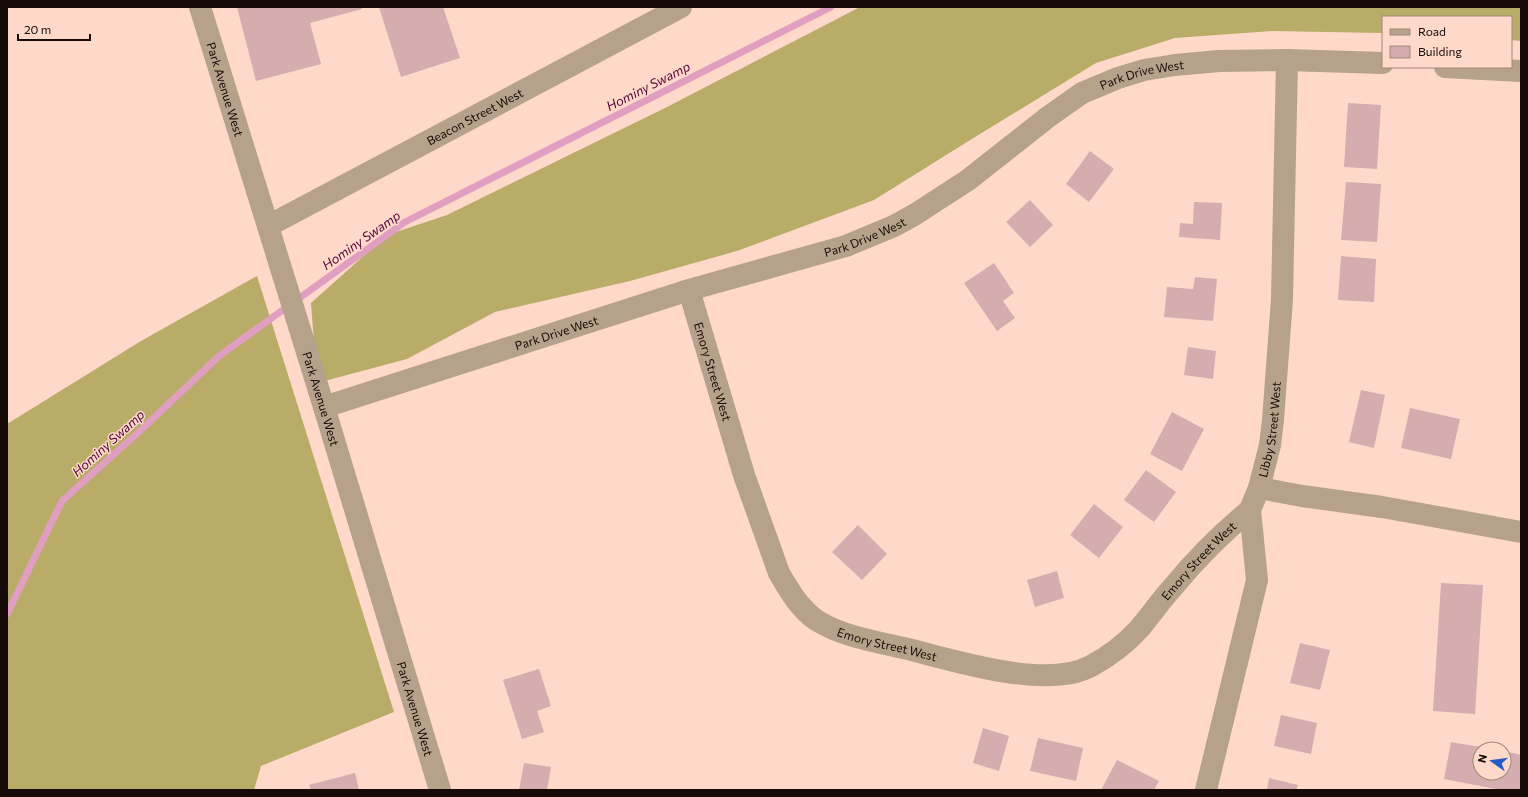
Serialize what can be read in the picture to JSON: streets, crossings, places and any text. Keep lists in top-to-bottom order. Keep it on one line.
{"streets":{"street":["Park Drive West","Park Avenue West","Beacon Street West","Emory Street West","Libby Street West"]},"crossings":[["Park Drive West","Park Avenue West"],["Park Drive West","Emory Street West"],["Park Drive West","Libby Street West"],["Park Avenue West","Beacon Street West"],["Emory Street West","Libby Street West"]],"water":["Hominy Swamp"],"legend":["Road","Building"],"scale_bar":"20 m","north":"left"}
